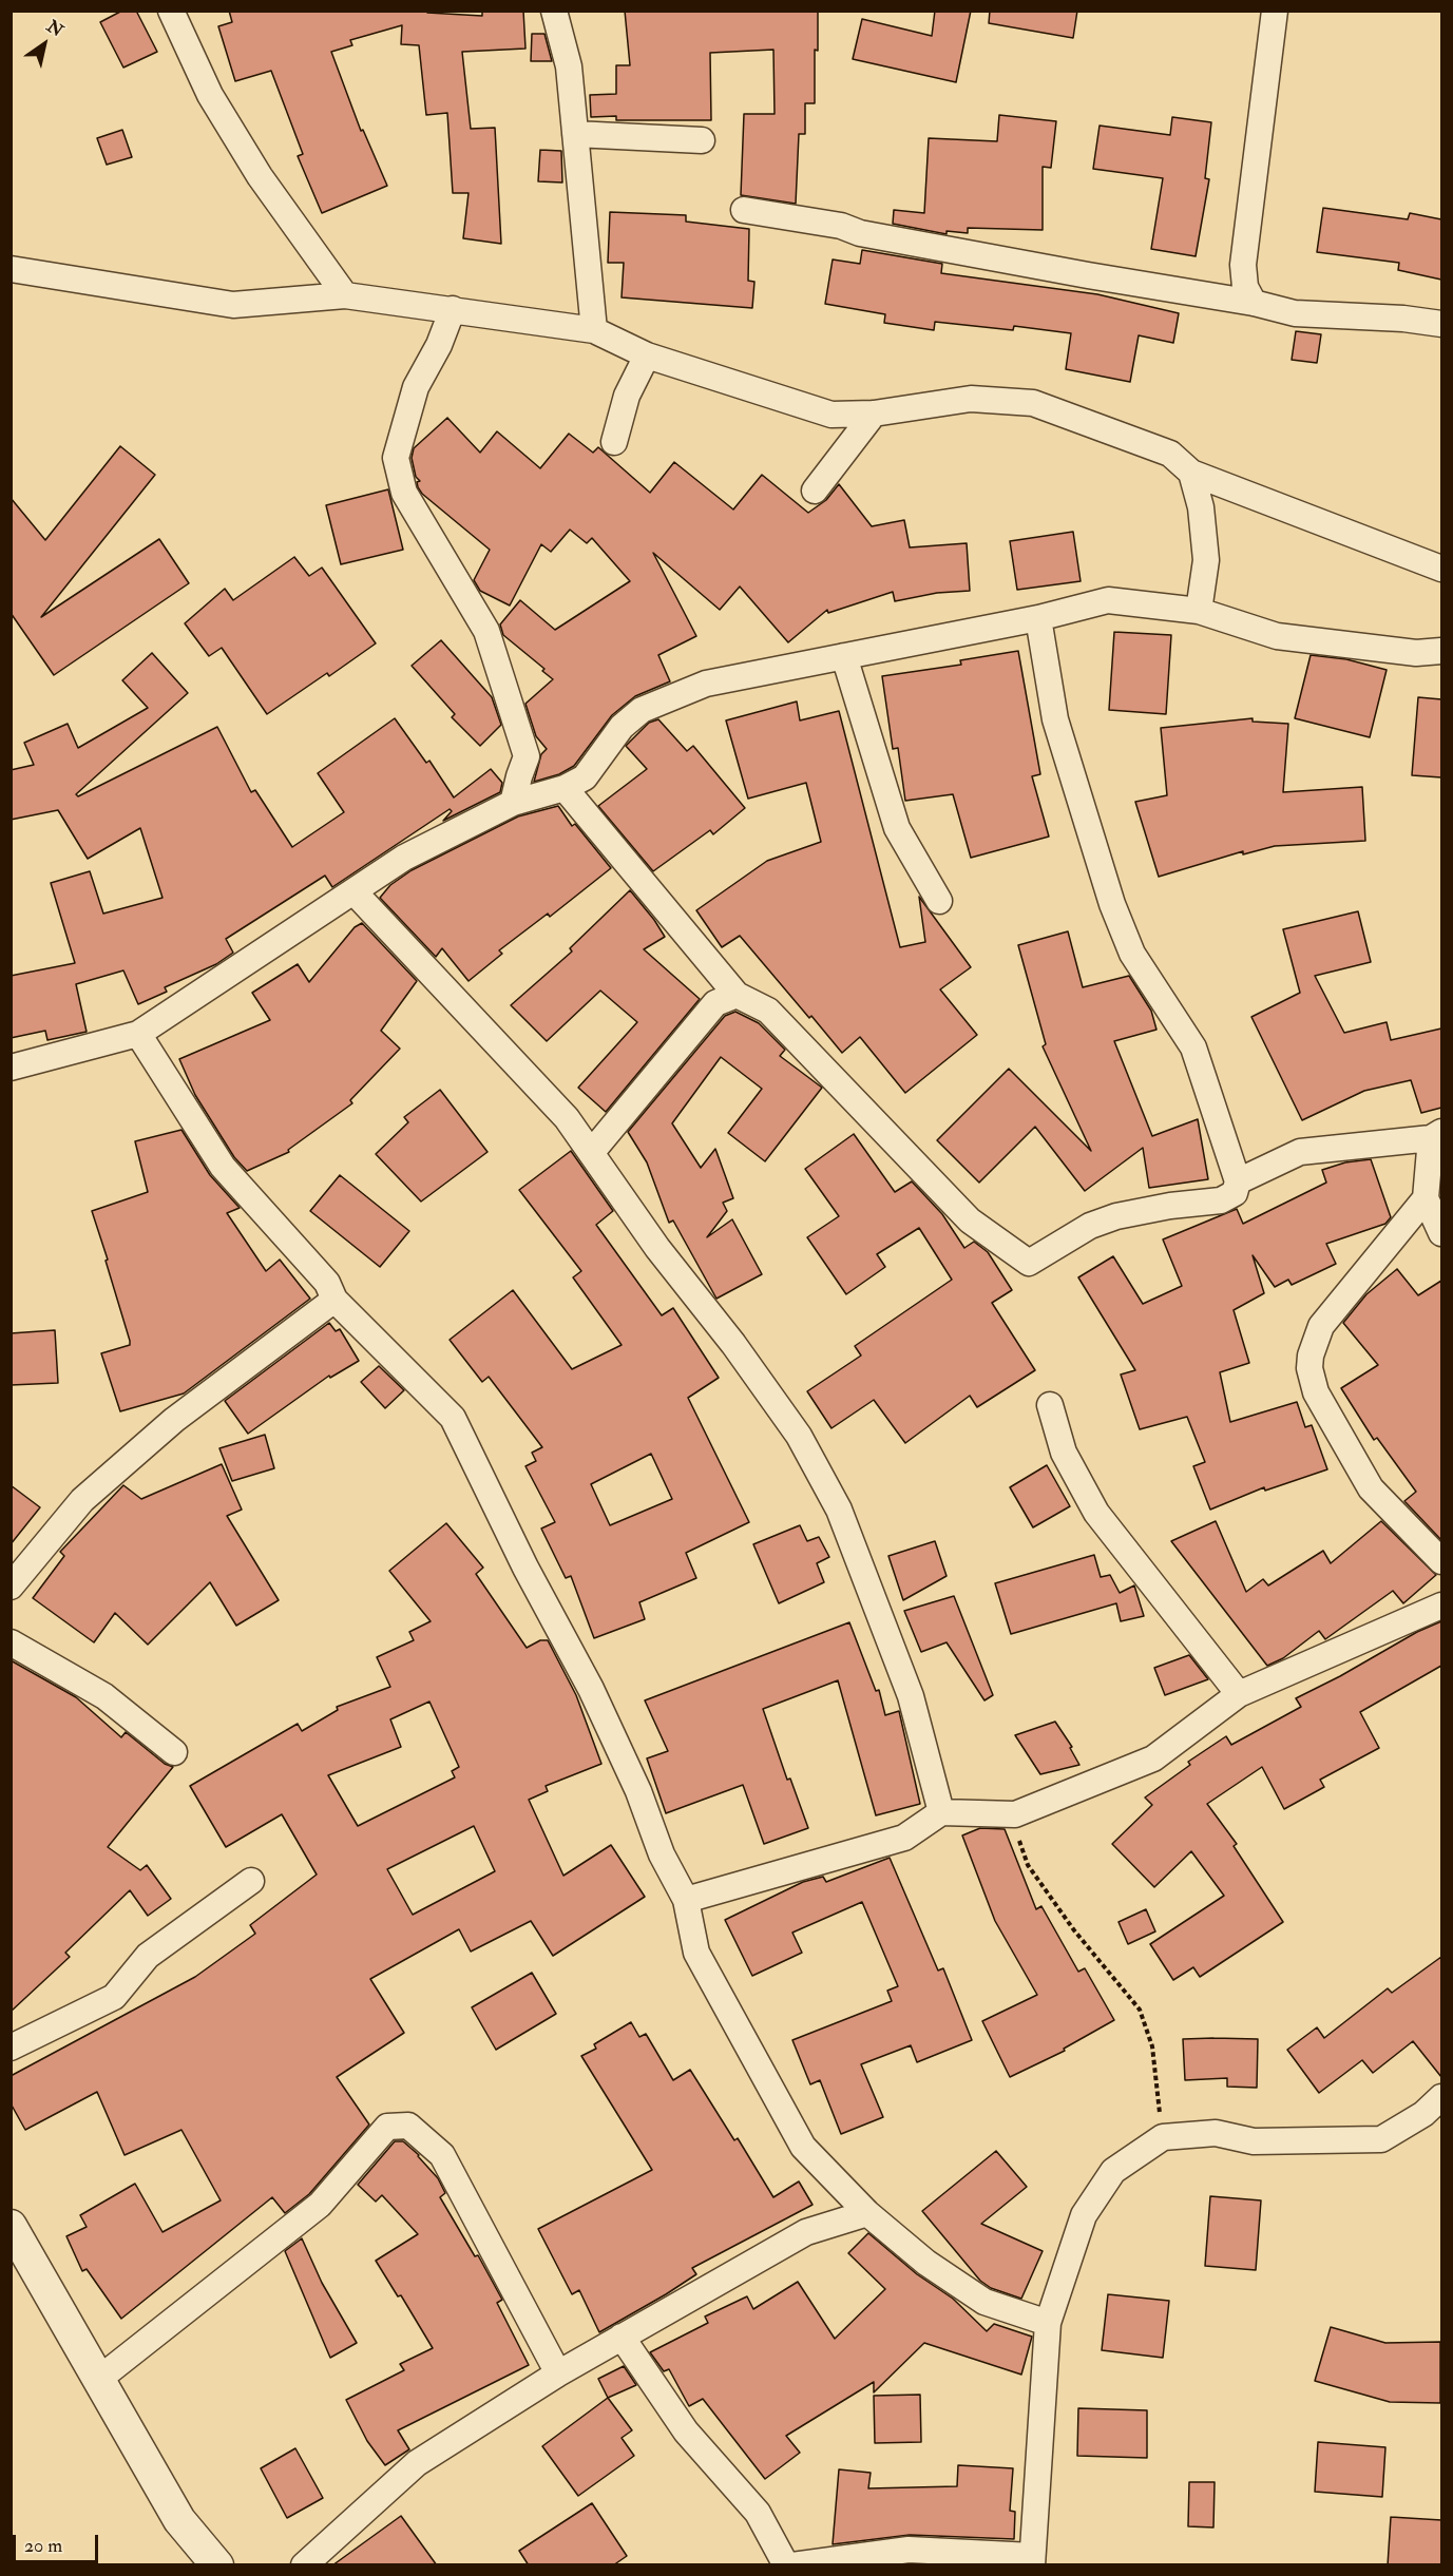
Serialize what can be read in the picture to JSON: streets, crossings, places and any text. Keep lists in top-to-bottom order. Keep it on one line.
{"scale_bar":"20 m","north":"top right"}
